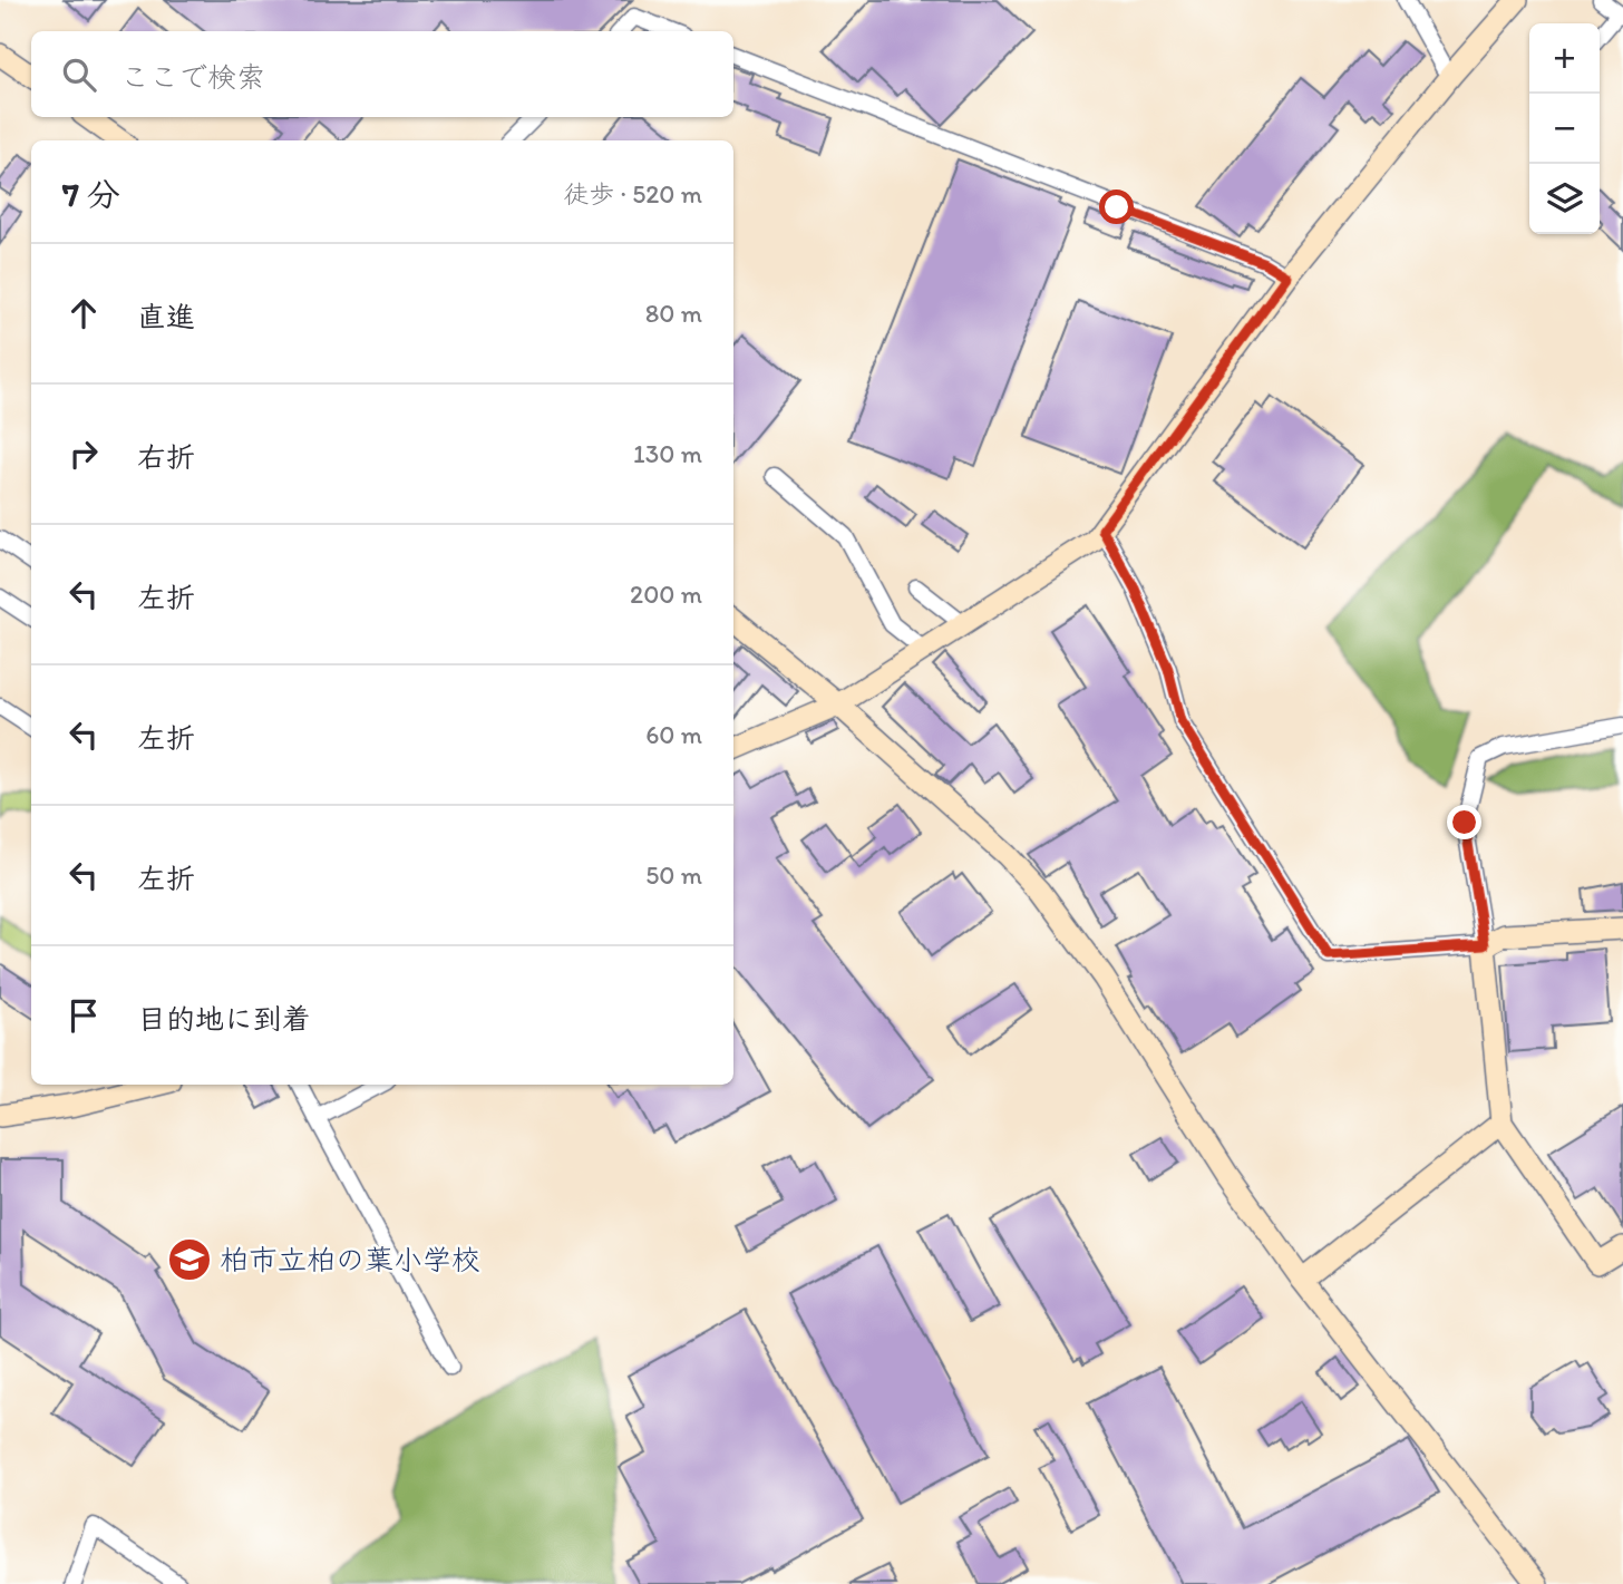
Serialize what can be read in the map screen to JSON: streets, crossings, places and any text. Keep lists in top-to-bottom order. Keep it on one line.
{"places":{"school or university":["柏市立柏の葉小学校"]},"page":{"map_buttons":["+","−"],"search":"ここで検索","heading":["7 分","徒歩 · 520 m"],"list":[["直進","80 m"],["右折","130 m"],["左折","200 m"],["左折","60 m"],["左折","50 m"],"目的地に到着"]}}
